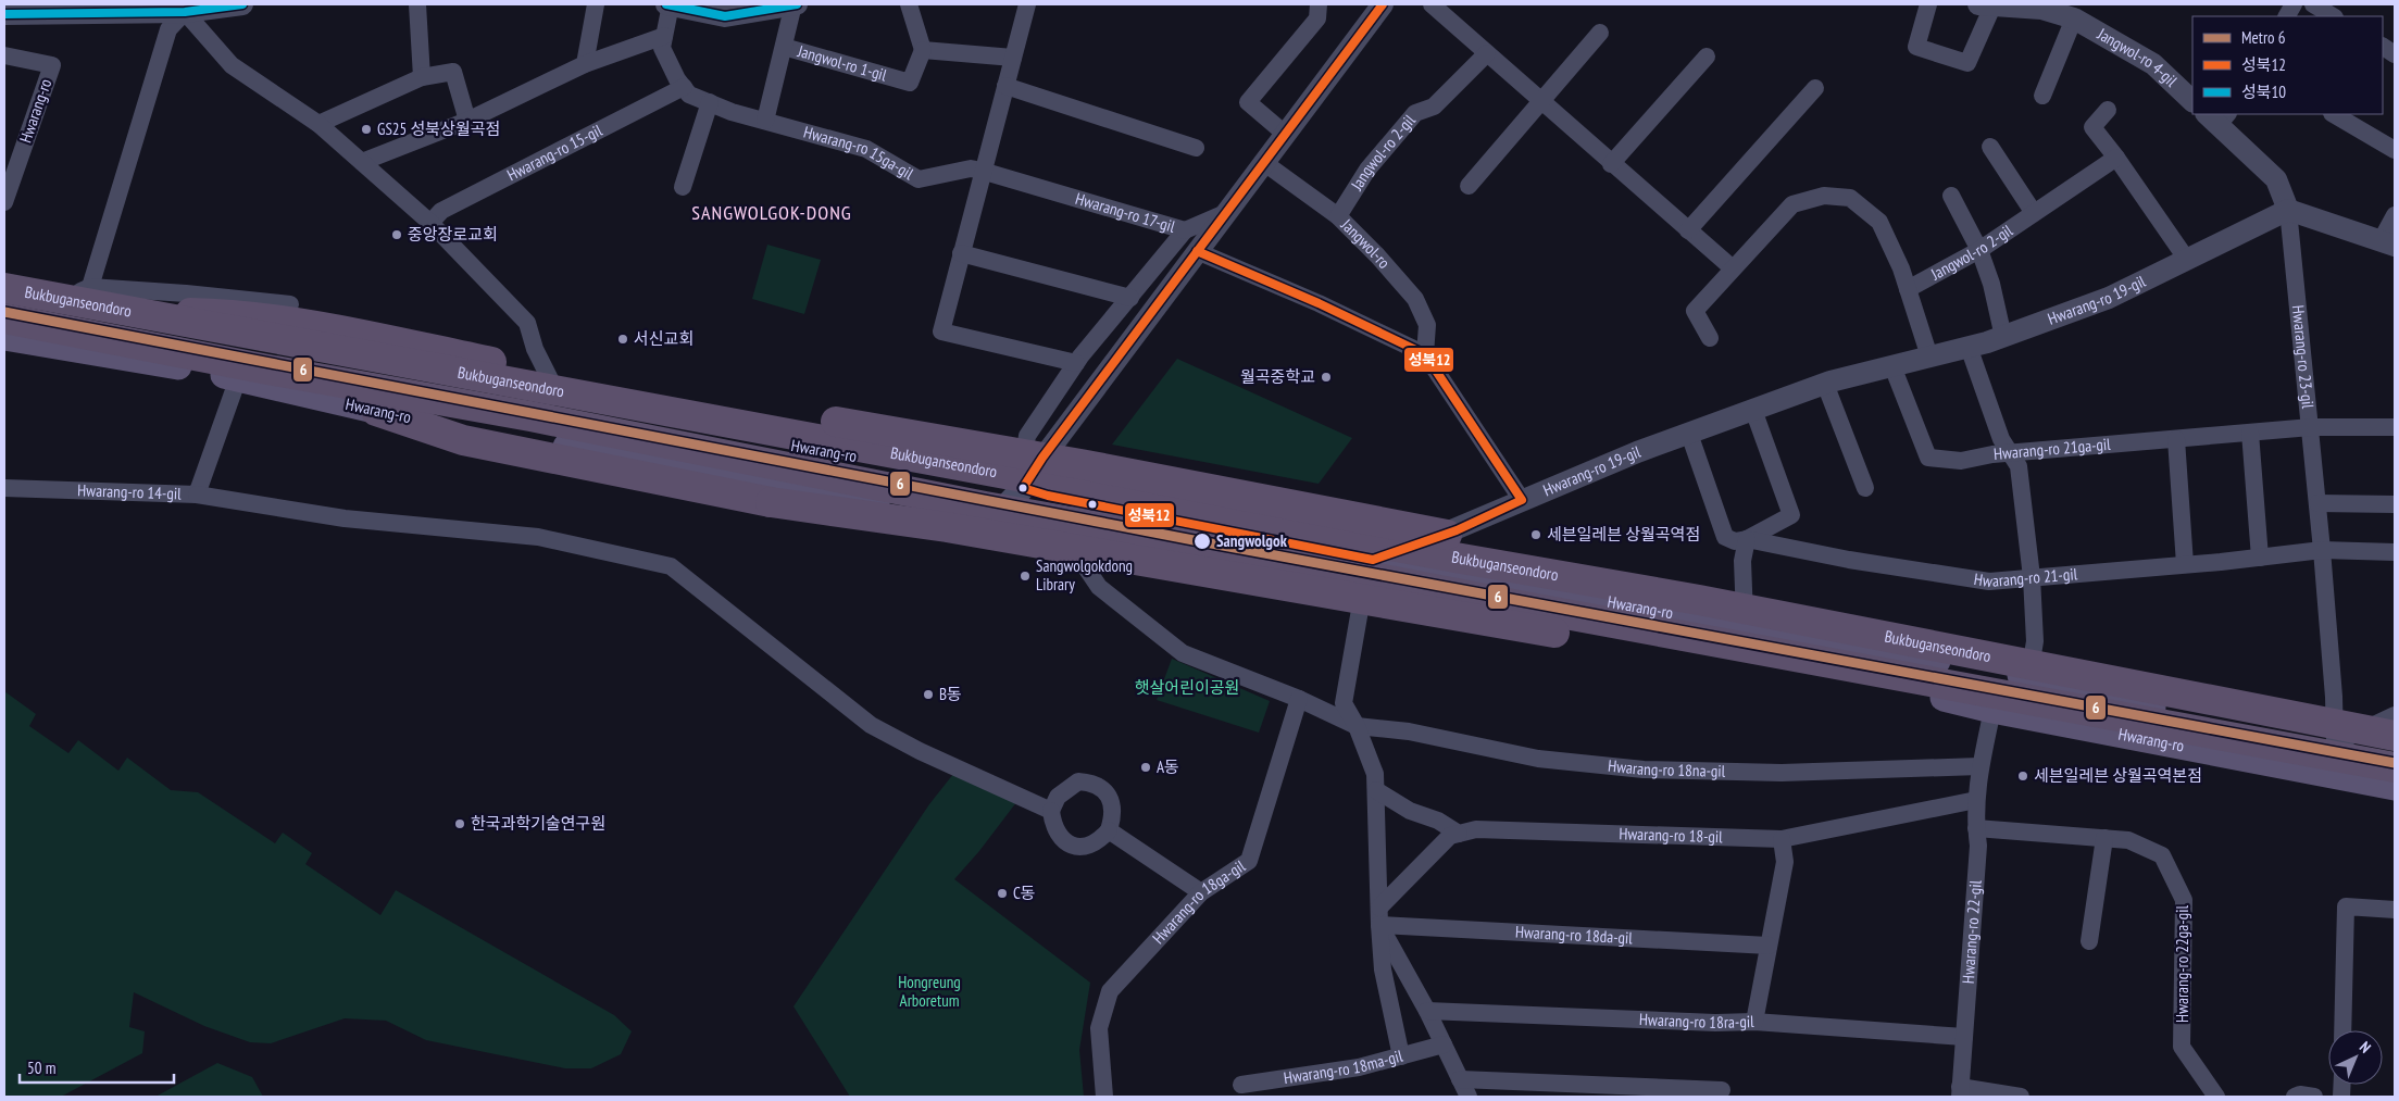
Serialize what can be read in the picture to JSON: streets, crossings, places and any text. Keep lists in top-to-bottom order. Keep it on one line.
{"streets":{"highway":["Bukbuganseondoro"],"main road":["Hwarang-ro"],"street":["Jangwol-ro 4-gil","Jangwol-ro 1-gil","Hwarang-ro 15-gil","Jangwol-ro 2-gil","Hwarang-ro 15ga-gil","Hwarang-ro 17-gil","Jangwol-ro","Hwarang-ro 19-gil","Hwarang-ro 23-gil","Hwarang-ro 21ga-gil","Hwarang-ro 14-gil","Hwarang-ro 21-gil","Hwarang-ro 18na-gil","Hwarang-ro 18-gil","Hwarang-ro 18ga-gil","Hwarang-ro 22-gil","Hwarang-ro 18da-gil","Hwarang-ro 22ga-gil","Hwarang-ro 18ra-gil","Hwarang-ro 18ma-gil"]},"crossings":[["Jangwol-ro 1-gil","Hwarang-ro 15-gil"],["Jangwol-ro 1-gil","Hwarang-ro 15ga-gil"],["Hwarang-ro","Hwarang-ro 17-gil"],["Hwarang-ro","Hwarang-ro 19-gil"],["Hwarang-ro","Hwarang-ro 23-gil"],["Hwarang-ro","Hwarang-ro 14-gil"],["Hwarang-ro","Hwarang-ro 22-gil"],["Hwarang-ro 15-gil","Hwarang-ro 15ga-gil"],["Jangwol-ro 2-gil","Jangwol-ro"],["Jangwol-ro 2-gil","Hwarang-ro 19-gil"],["Hwarang-ro 15ga-gil","Hwarang-ro 17-gil"],["Hwarang-ro 19-gil","Hwarang-ro 23-gil"],["Hwarang-ro 19-gil","Hwarang-ro 21ga-gil"],["Hwarang-ro 23-gil","Hwarang-ro 21ga-gil"],["Hwarang-ro 23-gil","Hwarang-ro 21-gil"],["Hwarang-ro 18na-gil","Hwarang-ro 22-gil"],["Hwarang-ro 18-gil","Hwarang-ro 22-gil"],["Hwarang-ro 22-gil","Hwarang-ro 22ga-gil"],["Hwarang-ro 22-gil","Hwarang-ro 18ra-gil"]],"districts":["SANGWOLGOK-DONG"],"parks":["햇살어린이공원","Hongreung Arboretum"],"places":["GS25 성북상월곡점","중앙장로교회","서신교회","월곡중학교","세븐일레븐 상월곡역점","Sangwolgok","Sangwolgokdong Library","B동","A동","세븐일레븐 상월곡역본점","한국과학기술연구원","C동"],"lines":["transit line 성북12","transit line 성북10","metro line 6"],"legend":["Metro 6","성북12","성북10"],"scale_bar":"50 m","north":"top right"}
